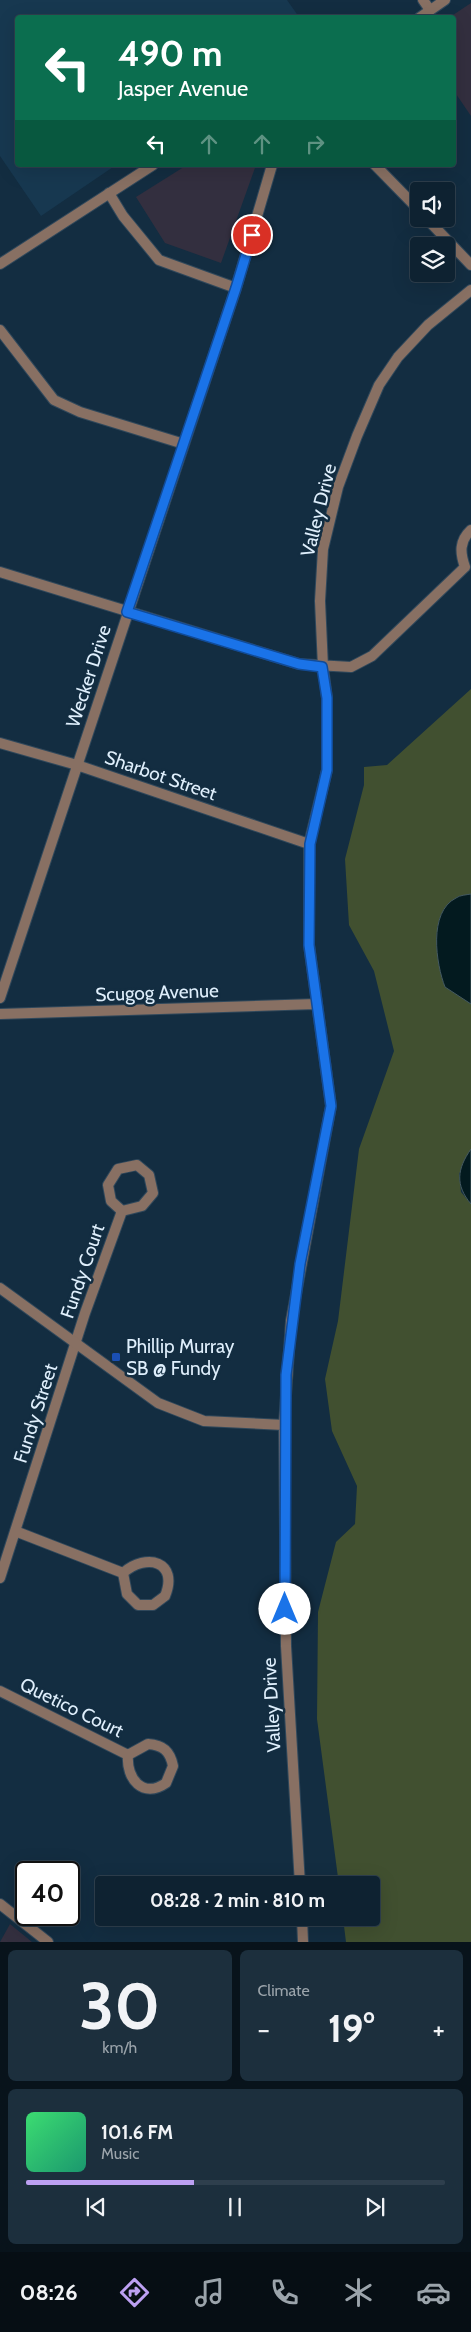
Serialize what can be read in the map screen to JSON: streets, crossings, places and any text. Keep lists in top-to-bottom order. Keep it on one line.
{"streets":{"street":["Valley Drive","Wecker Drive","Sharbot Street","Scugog Avenue","Fundy Court","Fundy Street","Quetico Court"]},"crossings":[["Valley Drive","Sharbot Street"],["Valley Drive","Scugog Avenue"],["Wecker Drive","Sharbot Street"],["Fundy Court","Fundy Street"]],"places":{"transit":["Phillip Murray SB @ Fundy"]},"page":{"turn":["490 m","Jasper Avenue"],"limit":"40","trip":"08:28 · 2 min · 810 m","tile":[["30","km/h"],"Climate"],"heat":["−","19°","+"],"song":["101.6 FM","Music"],"tabs":"08:26"}}
